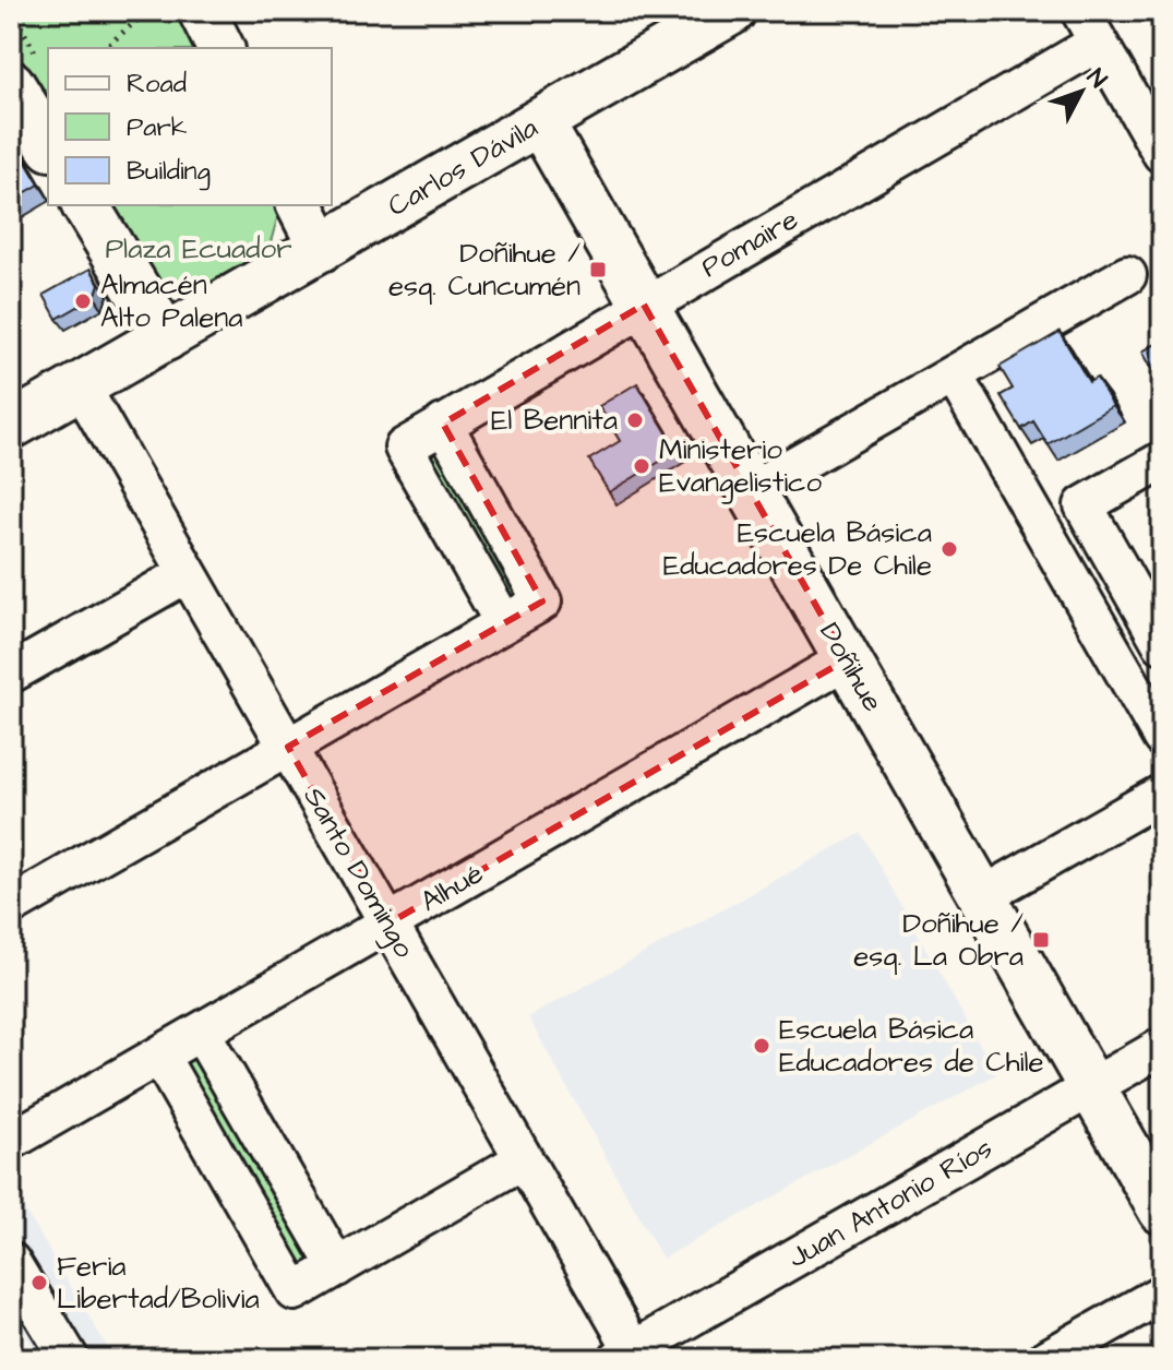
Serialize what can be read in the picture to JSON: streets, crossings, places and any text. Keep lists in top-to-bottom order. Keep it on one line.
{"streets":{"street":["Carlos Dávila","Pomaire","Doñihue","Santo Domingo","Alhué","Juan Antonio Ríos"]},"crossings":[["Carlos Dávila","Doñihue"],["Carlos Dávila","Santo Domingo"],["Pomaire","Doñihue"],["Doñihue","Alhué"],["Doñihue","Juan Antonio Ríos"],["Santo Domingo","Alhué"],["Santo Domingo","Juan Antonio Ríos"]],"parks":["Plaza Ecuador"],"places":{"transit":["Doñihue / esq. Cuncumén","Doñihue / esq. La Obra"],"other":["Almacén Alto Palena","El Bennita","Ministerio Evangelistico","Escuela Básica Educadores De Chile","Escuela Básica Educadores de Chile","Feria Libertad/Bolivia"]},"legend":["Road","Park","Building"],"north":"top right"}
